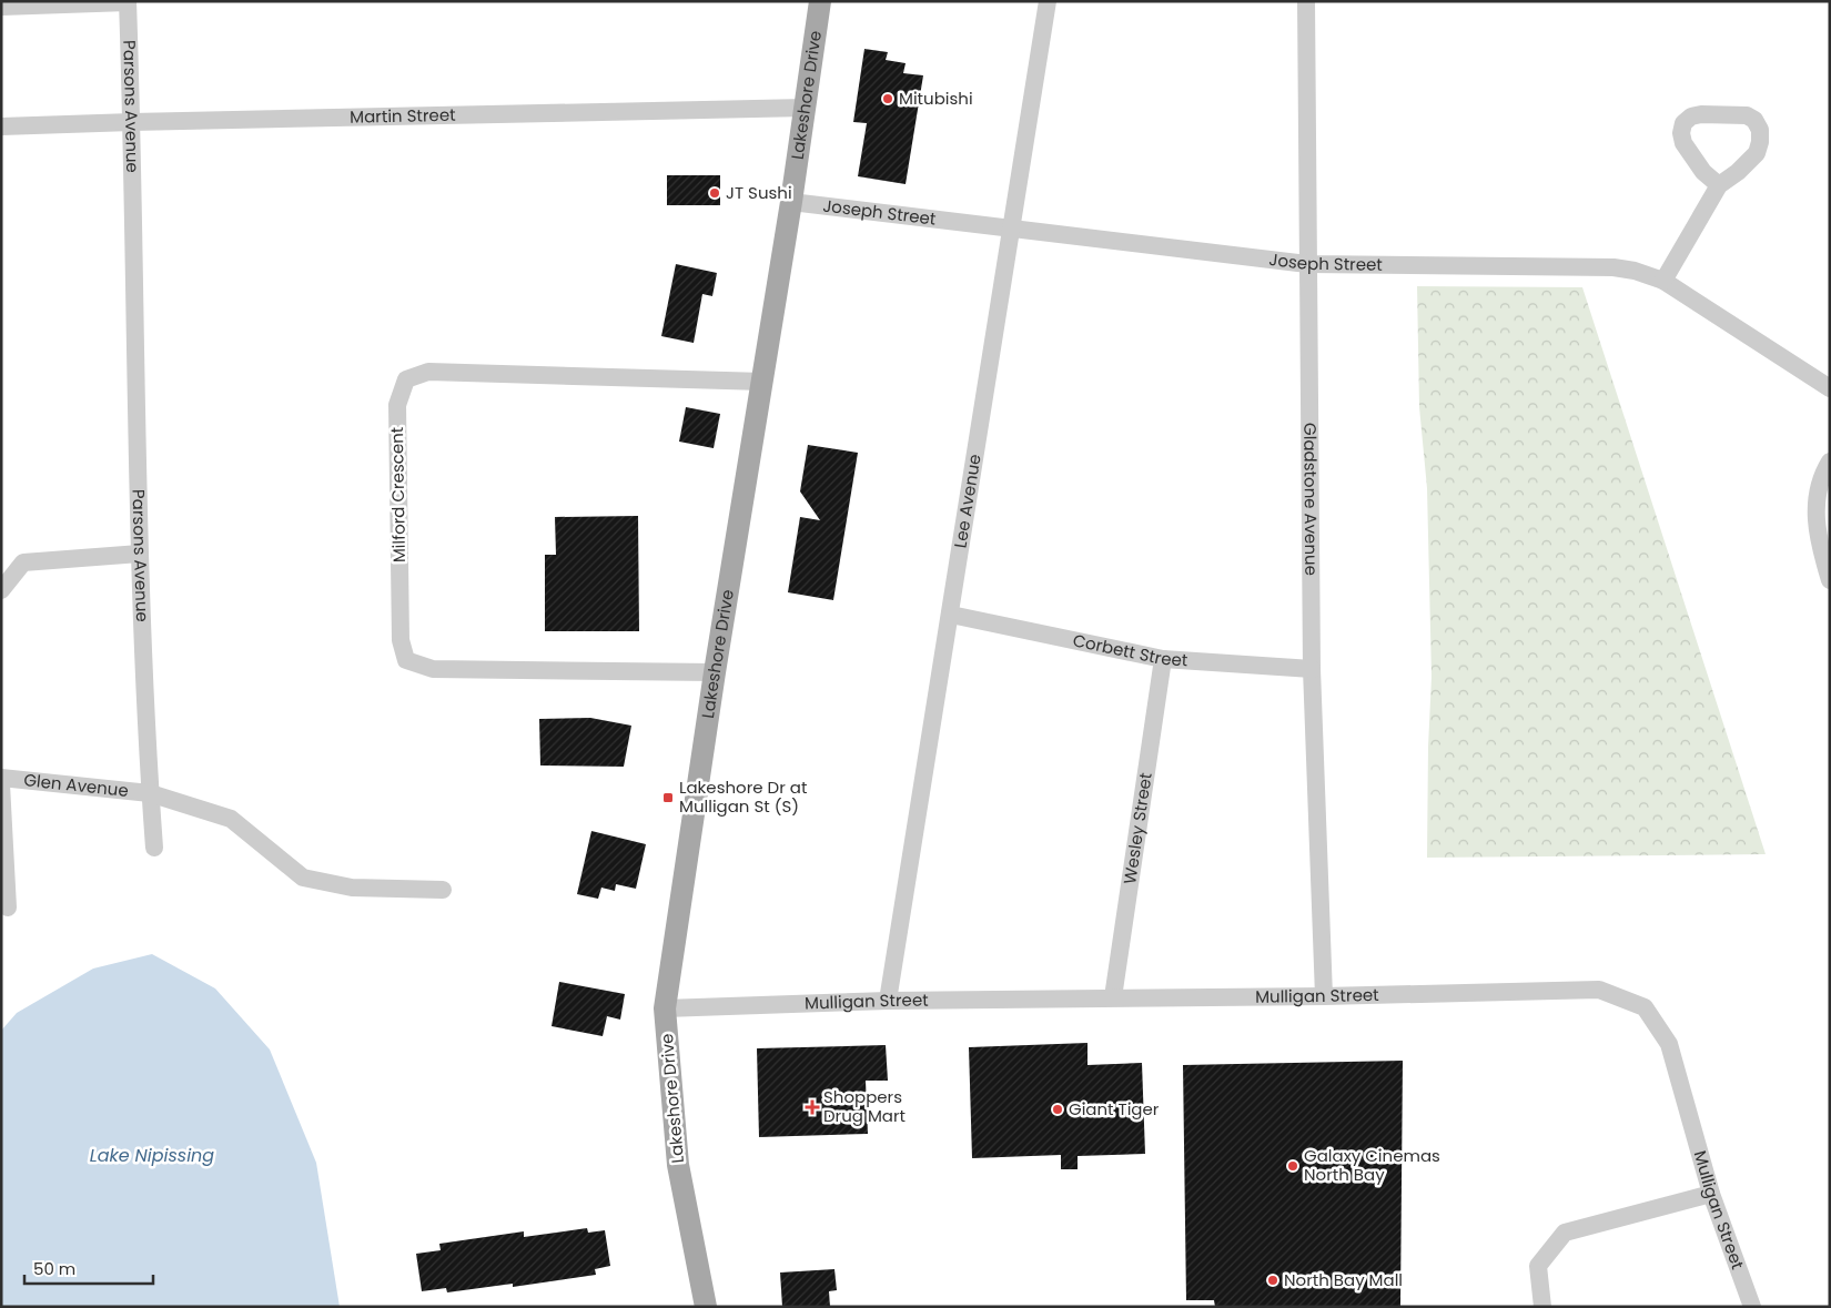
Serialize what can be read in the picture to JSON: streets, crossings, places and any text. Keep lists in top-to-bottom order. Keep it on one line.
{"streets":{"main road":["Lakeshore Drive"],"street":["Parsons Avenue","Martin Street","Joseph Street","Milford Crescent","Gladstone Avenue","Lee Avenue","Corbett Street","Glen Avenue","Wesley Street","Mulligan Street"]},"crossings":[["Lakeshore Drive","Martin Street"],["Lakeshore Drive","Joseph Street"],["Lakeshore Drive","Milford Crescent"],["Lakeshore Drive","Mulligan Street"],["Parsons Avenue","Martin Street"],["Parsons Avenue","Glen Avenue"],["Joseph Street","Gladstone Avenue"],["Joseph Street","Lee Avenue"],["Gladstone Avenue","Corbett Street"],["Gladstone Avenue","Mulligan Street"],["Lee Avenue","Corbett Street"],["Lee Avenue","Mulligan Street"],["Corbett Street","Wesley Street"],["Wesley Street","Mulligan Street"]],"water":["Lake Nipissing"],"places":{"other":["Mitubishi","JT Sushi","Giant Tiger","Galaxy Cinemas North Bay","North Bay Mall"],"transit":["Lakeshore Dr at Mulligan St (S)"],"health":["Shoppers Drug Mart"]},"scale_bar":"50 m"}
